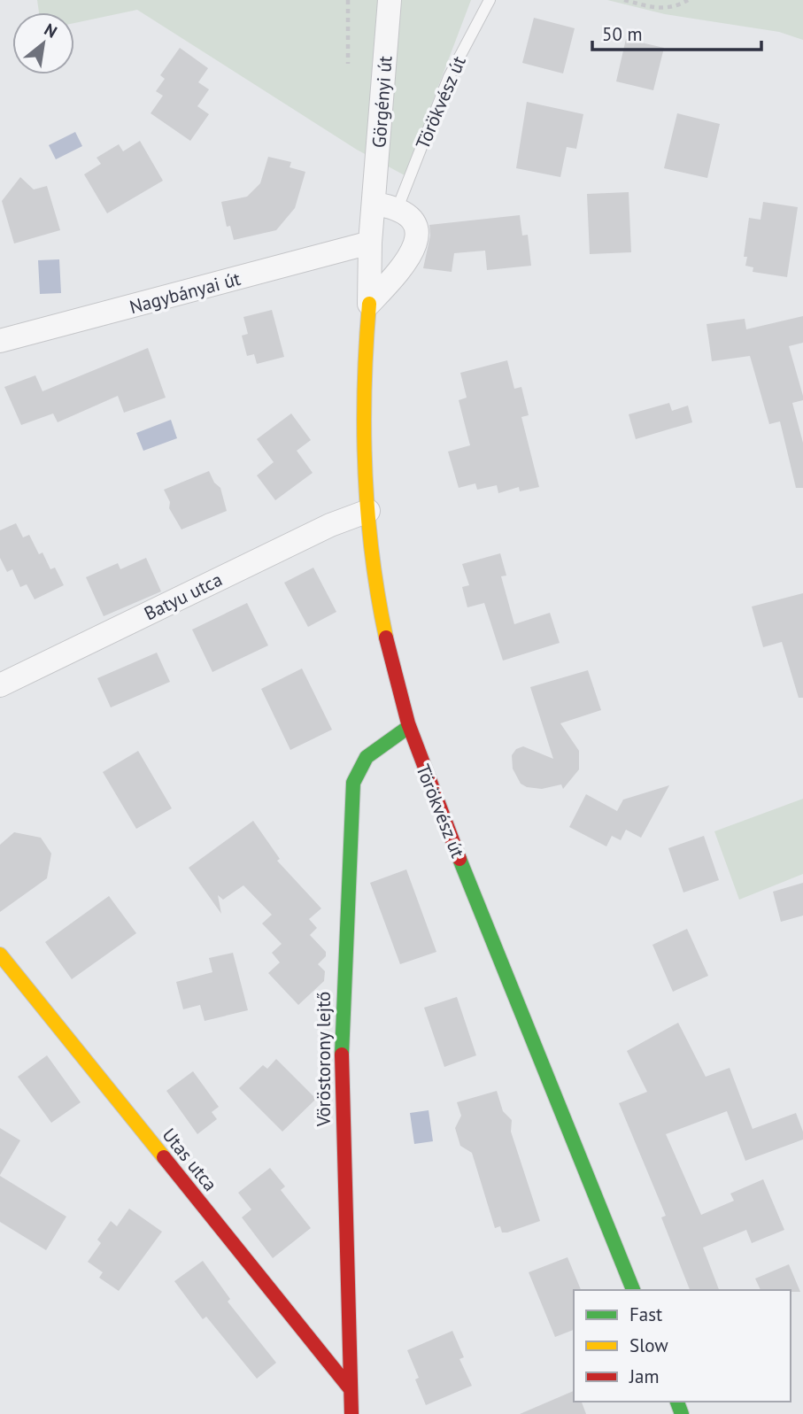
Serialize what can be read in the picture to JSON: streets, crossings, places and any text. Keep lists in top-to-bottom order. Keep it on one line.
{"streets":{"street":["Görgényi út","Törökvész út","Nagybányai út","Batyu utca","Vöröstorony lejtő","Utas utca"]},"crossings":[["Görgényi út","Törökvész út"],["Törökvész út","Nagybányai út"],["Törökvész út","Batyu utca"],["Törökvész út","Vöröstorony lejtő"],["Vöröstorony lejtő","Utas utca"]],"legend":["Fast","Slow","Jam"],"scale_bar":"50 m","north":"top right"}
